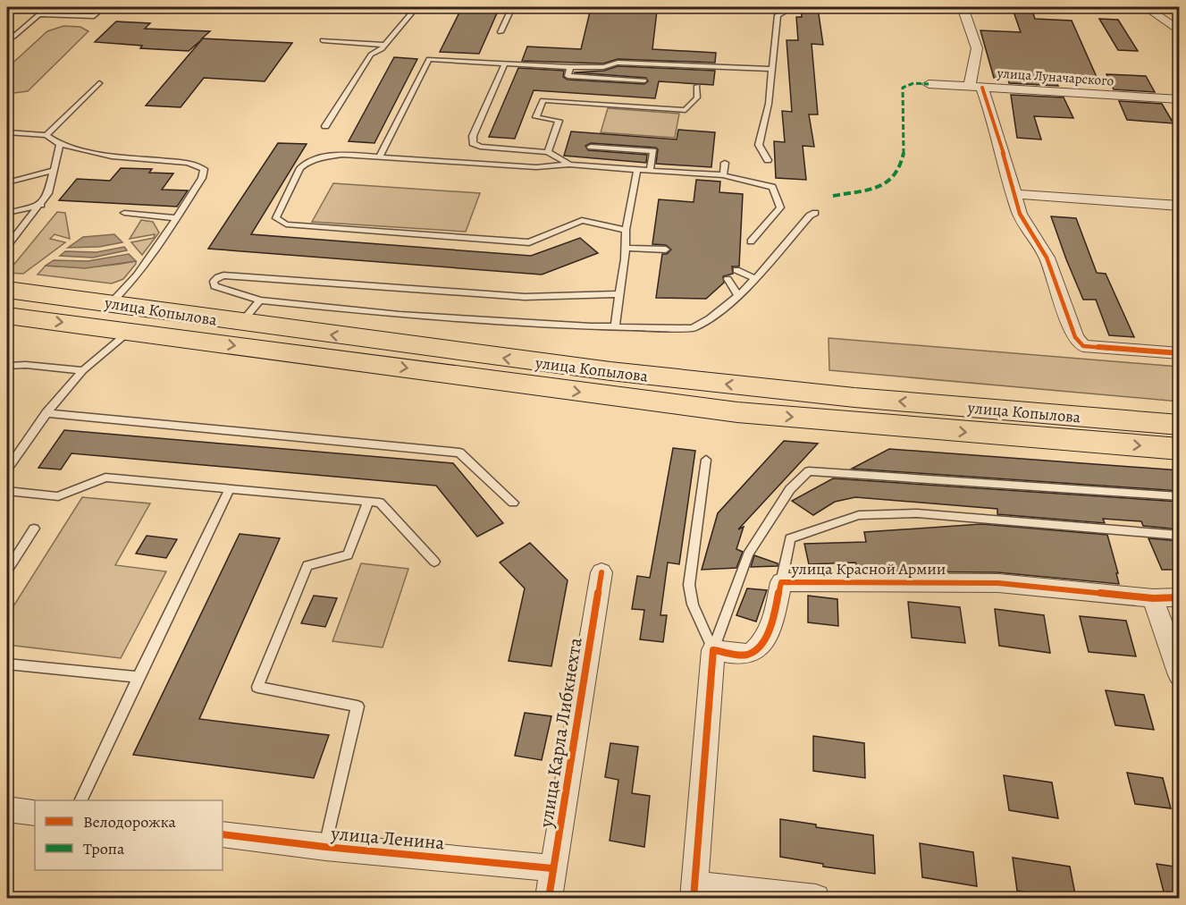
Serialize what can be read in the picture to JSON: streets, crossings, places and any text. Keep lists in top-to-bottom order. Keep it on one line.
{"streets":{"main road":["улица Копылова"],"street":["улица Луначарского","улица Красной Армии","улица Карла Либкнехта","улица Ленина"]},"crossings":[["улица Карла Либкнехта","улица Ленина"]],"legend":["Велодорожка","Тропа"]}
